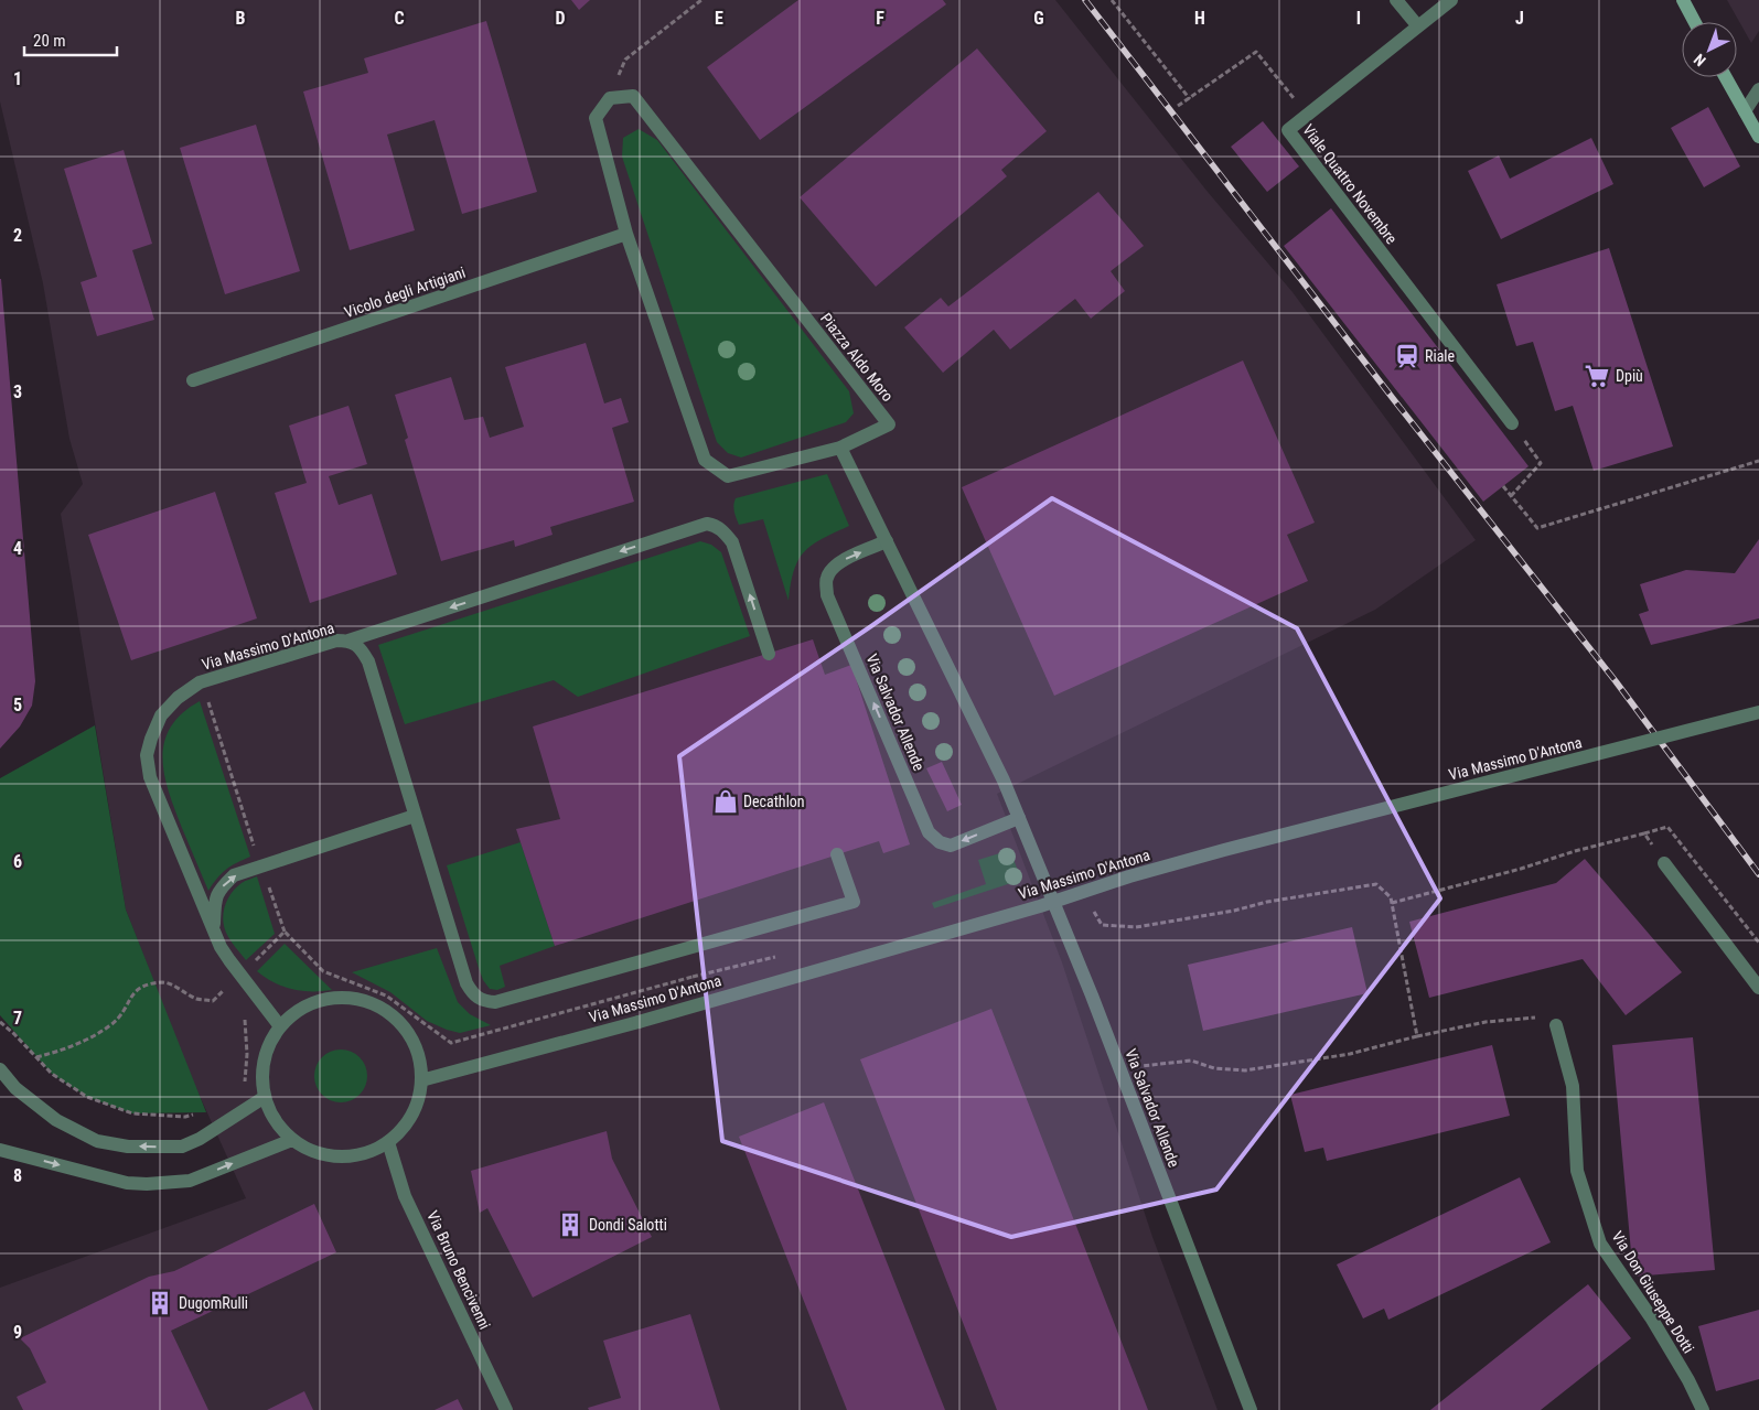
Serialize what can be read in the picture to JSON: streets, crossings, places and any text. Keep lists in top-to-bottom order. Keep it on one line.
{"streets":{"street":["Viale Quattro Novembre","Vicolo degli Artigiani","Piazza Aldo Moro","Via Massimo D'Antona","Via Salvador Allende","Via Bruno Bencivenni","Via Don Giuseppe Dotti"]},"crossings":[["Vicolo degli Artigiani","Piazza Aldo Moro"],["Piazza Aldo Moro","Via Salvador Allende"],["Via Massimo D'Antona","Via Bruno Bencivenni"]],"places":{"station":["Riale"],"supermarket":["Dpiù"],"shop":["Decathlon"],"building":["Dondi Salotti","DugomRulli"]},"scale_bar":"20 m","north":"bottom left","grid":{"columns":["B","C","D","E","F","G","H","I","J"],"rows":["1","2","3","4","5","6","7","8","9"]}}
